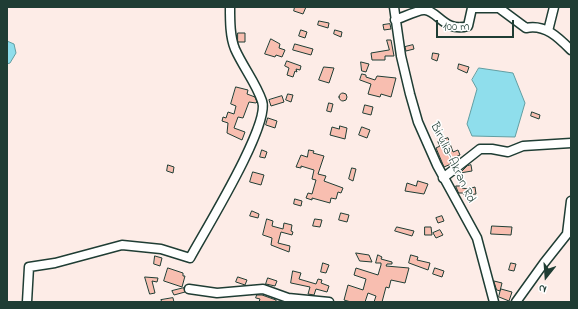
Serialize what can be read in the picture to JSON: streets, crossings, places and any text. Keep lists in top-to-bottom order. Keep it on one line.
{"streets":{"street":["Birulia-Akran Rd"]},"scale_bar":"100 m","north":"bottom"}
